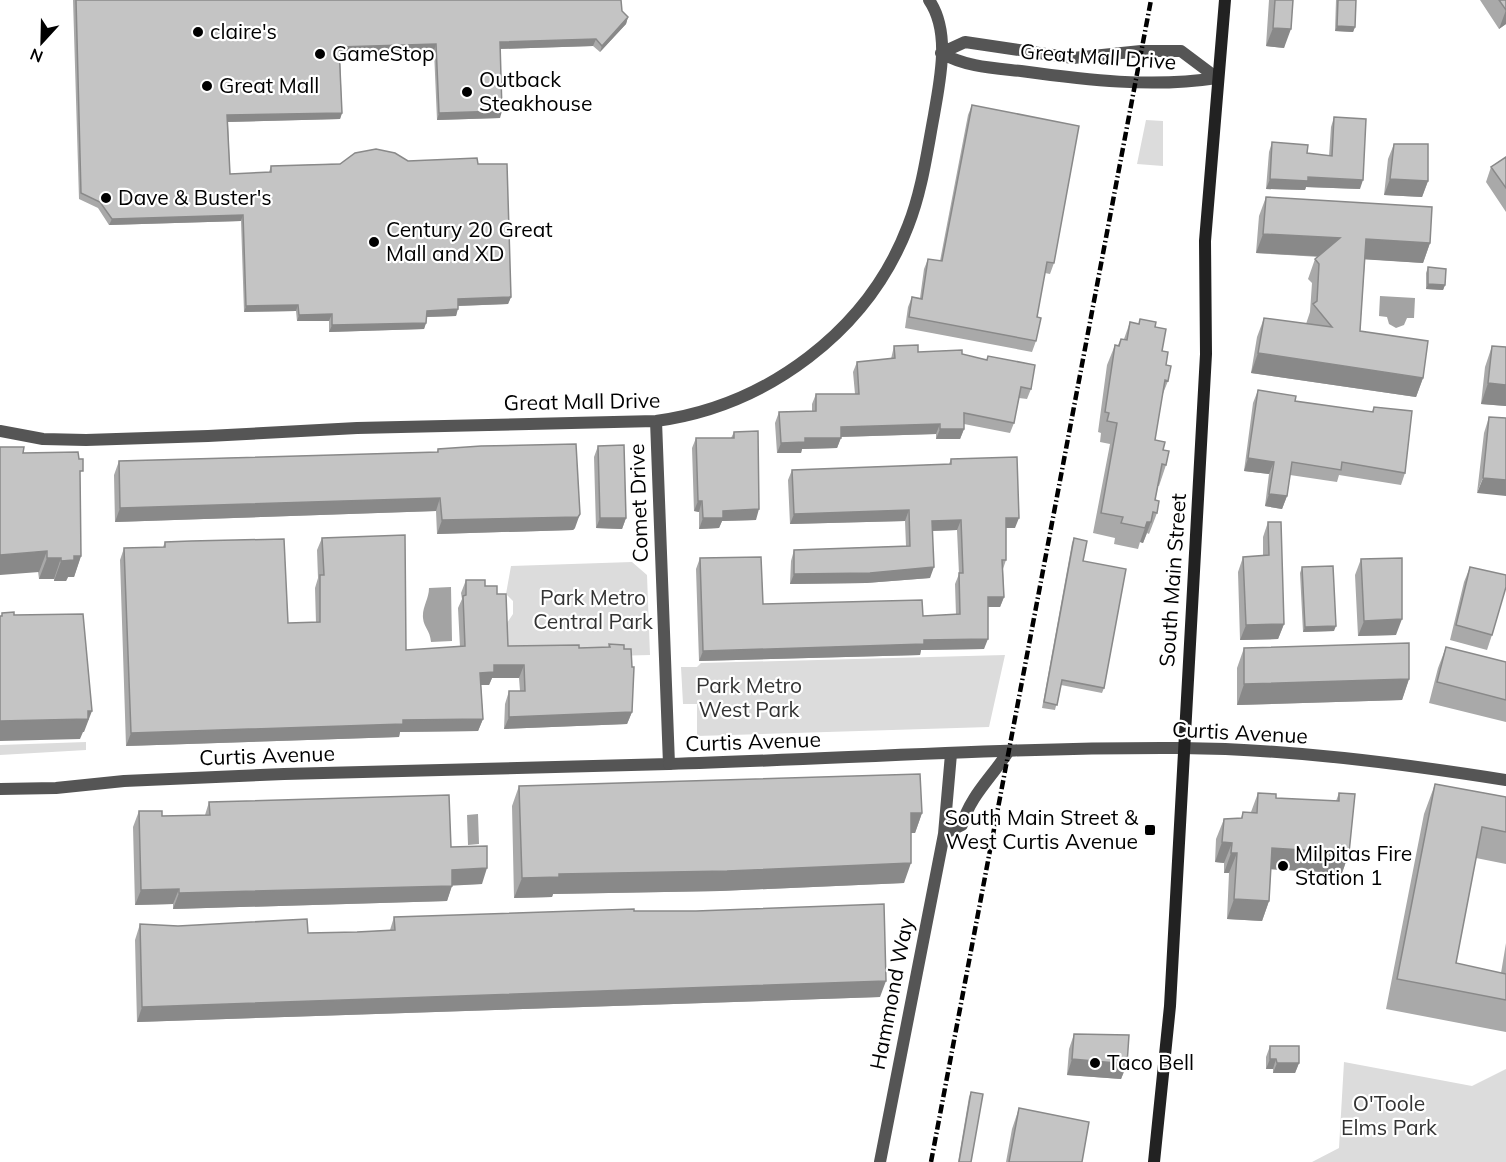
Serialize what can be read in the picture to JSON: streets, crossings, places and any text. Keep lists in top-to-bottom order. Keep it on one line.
{"streets":{"main road":["South Main Street"],"street":["Great Mall Drive","Comet Drive","Curtis Avenue","Hammond Way"]},"crossings":[["Great Mall Drive","Comet Drive"],["Great Mall Drive","South Main Street"],["Comet Drive","Curtis Avenue"],["South Main Street","Curtis Avenue"],["Curtis Avenue","Hammond Way"]],"parks":["Park Metro Central Park","Park Metro West Park","O'Toole Elms Park"],"places":{"other":["claire's","GameStop","Great Mall","Outback Steakhouse","Dave & Buster's","Century 20 Great Mall and XD","Milpitas Fire Station 1","Taco Bell"],"transit":["South Main Street & West Curtis Avenue"]},"north":"bottom"}
